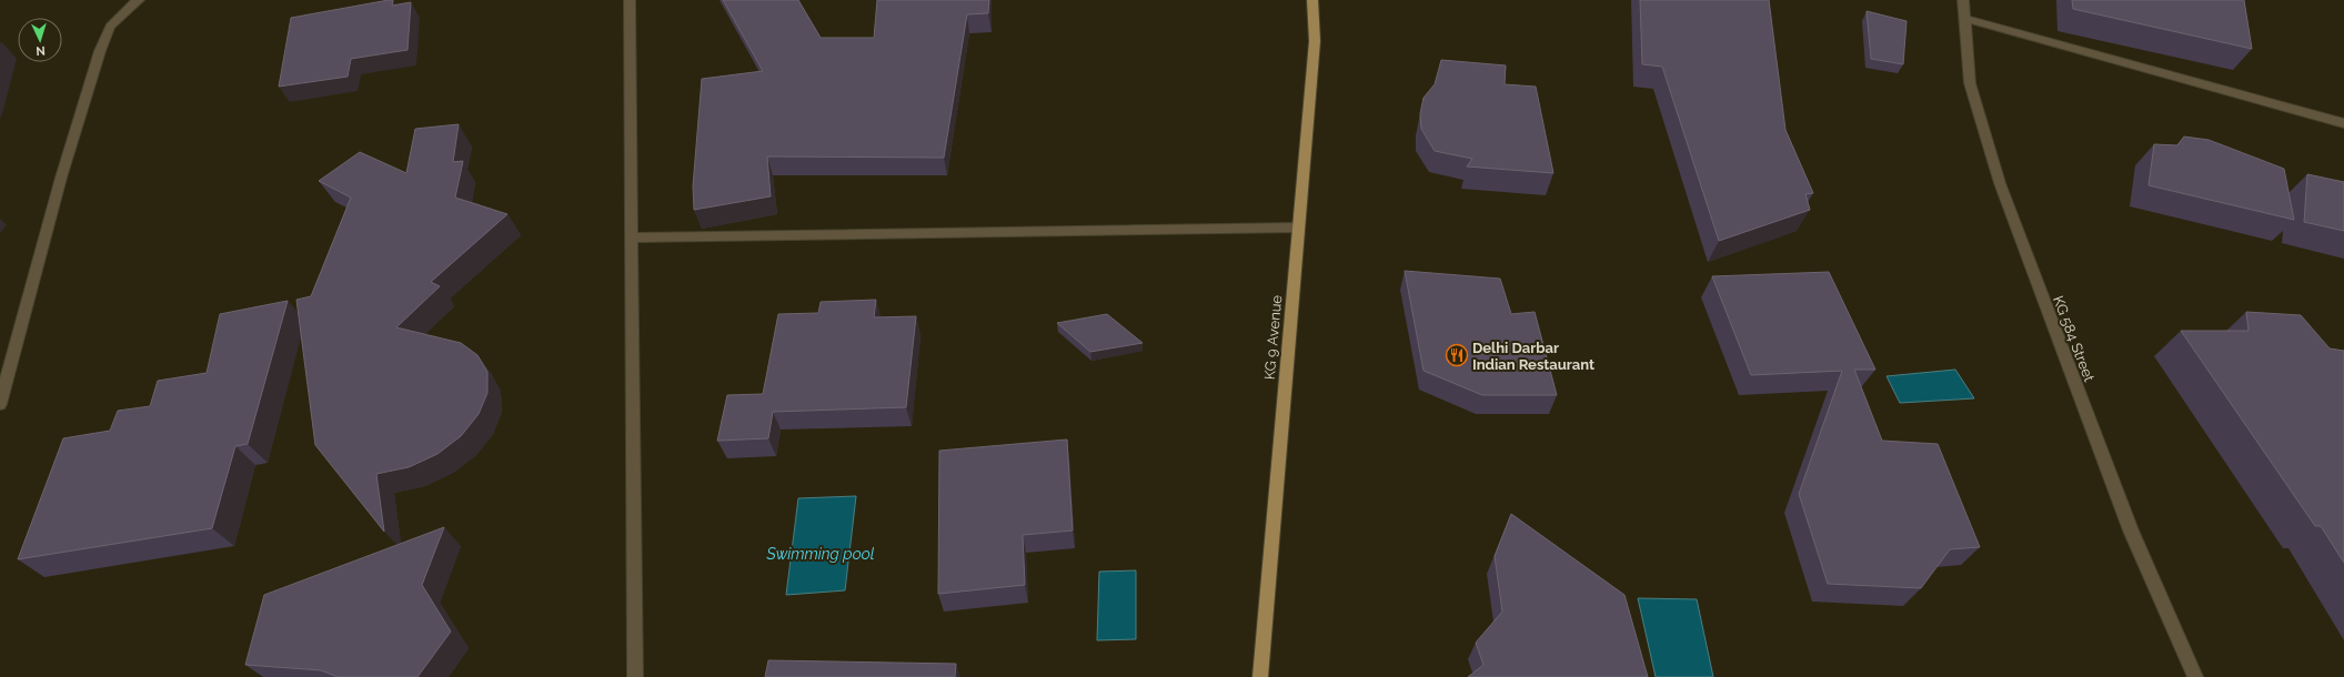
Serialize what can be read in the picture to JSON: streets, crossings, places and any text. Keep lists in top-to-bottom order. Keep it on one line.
{"streets":{"main road":["KG 9 Avenue"],"street":["KG 584 Street"]},"water":["Swimming pool"],"places":{"restaurant":["Delhi Darbar Indian Restaurant"]},"north":"bottom"}
